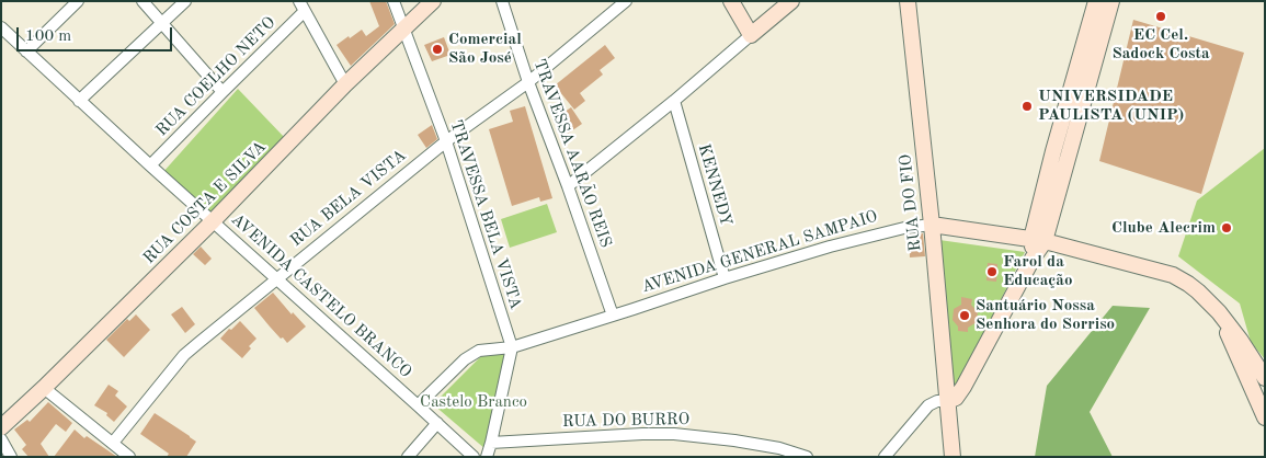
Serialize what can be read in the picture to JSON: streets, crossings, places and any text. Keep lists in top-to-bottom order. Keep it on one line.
{"streets":{"street":["RUA COELHO NETO","TRAVESSA AARÃO REIS","KENNEDY","RUA BELA VISTA","RUA COSTA E SILVA","RUA DO FIO","TRAVESSA BELA VISTA","AVENIDA GENERAL SAMPAIO","AVENIDA CASTELO BRANCO","RUA DO BURRO"]},"crossings":[["RUA COELHO NETO","AVENIDA CASTELO BRANCO"],["TRAVESSA AARÃO REIS","RUA BELA VISTA"],["TRAVESSA AARÃO REIS","AVENIDA GENERAL SAMPAIO"],["KENNEDY","AVENIDA GENERAL SAMPAIO"],["RUA BELA VISTA","TRAVESSA BELA VISTA"],["RUA BELA VISTA","AVENIDA CASTELO BRANCO"],["RUA COSTA E SILVA","TRAVESSA BELA VISTA"],["RUA COSTA E SILVA","AVENIDA CASTELO BRANCO"],["RUA DO FIO","AVENIDA GENERAL SAMPAIO"],["TRAVESSA BELA VISTA","AVENIDA GENERAL SAMPAIO"],["TRAVESSA BELA VISTA","RUA DO BURRO"],["AVENIDA GENERAL SAMPAIO","AVENIDA CASTELO BRANCO"]],"parks":["Castelo Branco"],"places":["EC Cel. Sadock Costa","Comercial São José","UNIVERSIDADE PAULISTA (UNIP)","Clube Alecrim","Farol da Educação","Santuário Nossa Senhora do Sorriso"],"scale_bar":"100 m"}
